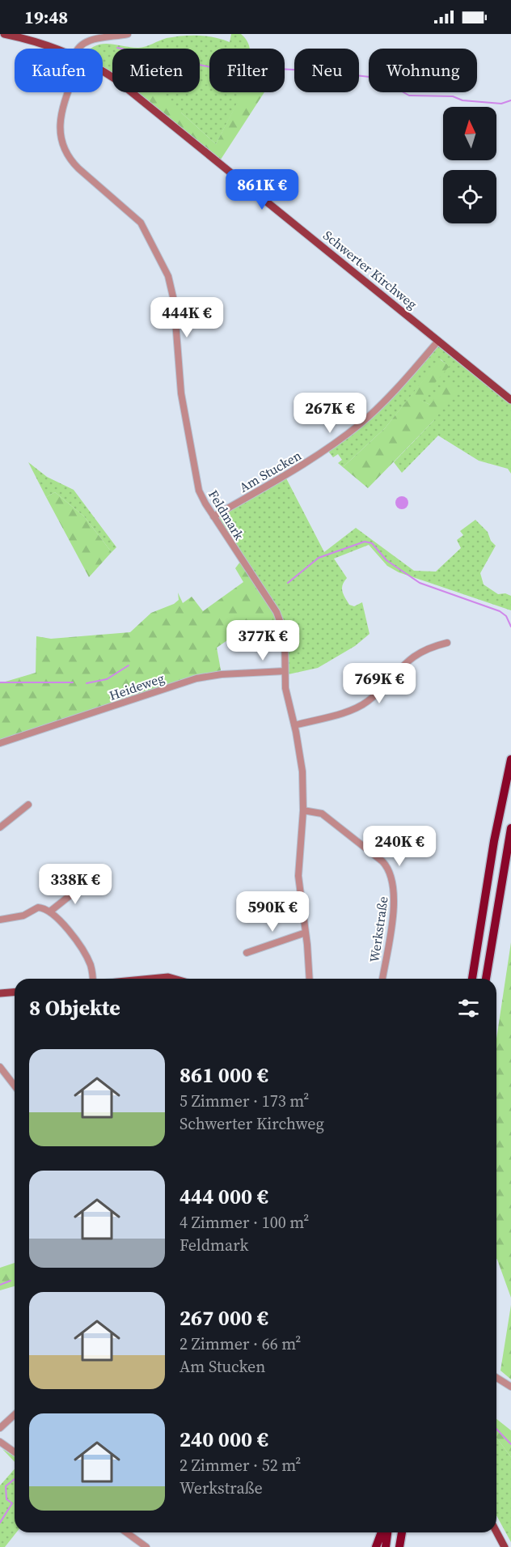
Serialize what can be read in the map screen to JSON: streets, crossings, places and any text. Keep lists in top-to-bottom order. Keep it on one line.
{"streets":{"main road":["Schwerter Kirchweg"],"street":["Am Stucken","Feldmark","Heideweg","Werkstraße"]},"crossings":[["Schwerter Kirchweg","Am Stucken"],["Am Stucken","Feldmark"],["Feldmark","Heideweg"],["Feldmark","Werkstraße"]],"north":"top","page":{"status":"19:48","chip":["Kaufen","Mieten","Filter","Neu","Wohnung"],"price":["861K €","444K €","267K €","377K €","769K €","240K €","338K €","590K €"],"heading":"8 Objekte","list":[{"name":"861 000 €","note":"5 Zimmer · 173 m² · Schwerter Kirchweg"},{"name":"444 000 €","note":"4 Zimmer · 100 m² · Feldmark"},{"name":"267 000 €","note":"2 Zimmer · 66 m² · Am Stucken"},{"name":"240 000 €","note":"2 Zimmer · 52 m² · Werkstraße"}]}}
